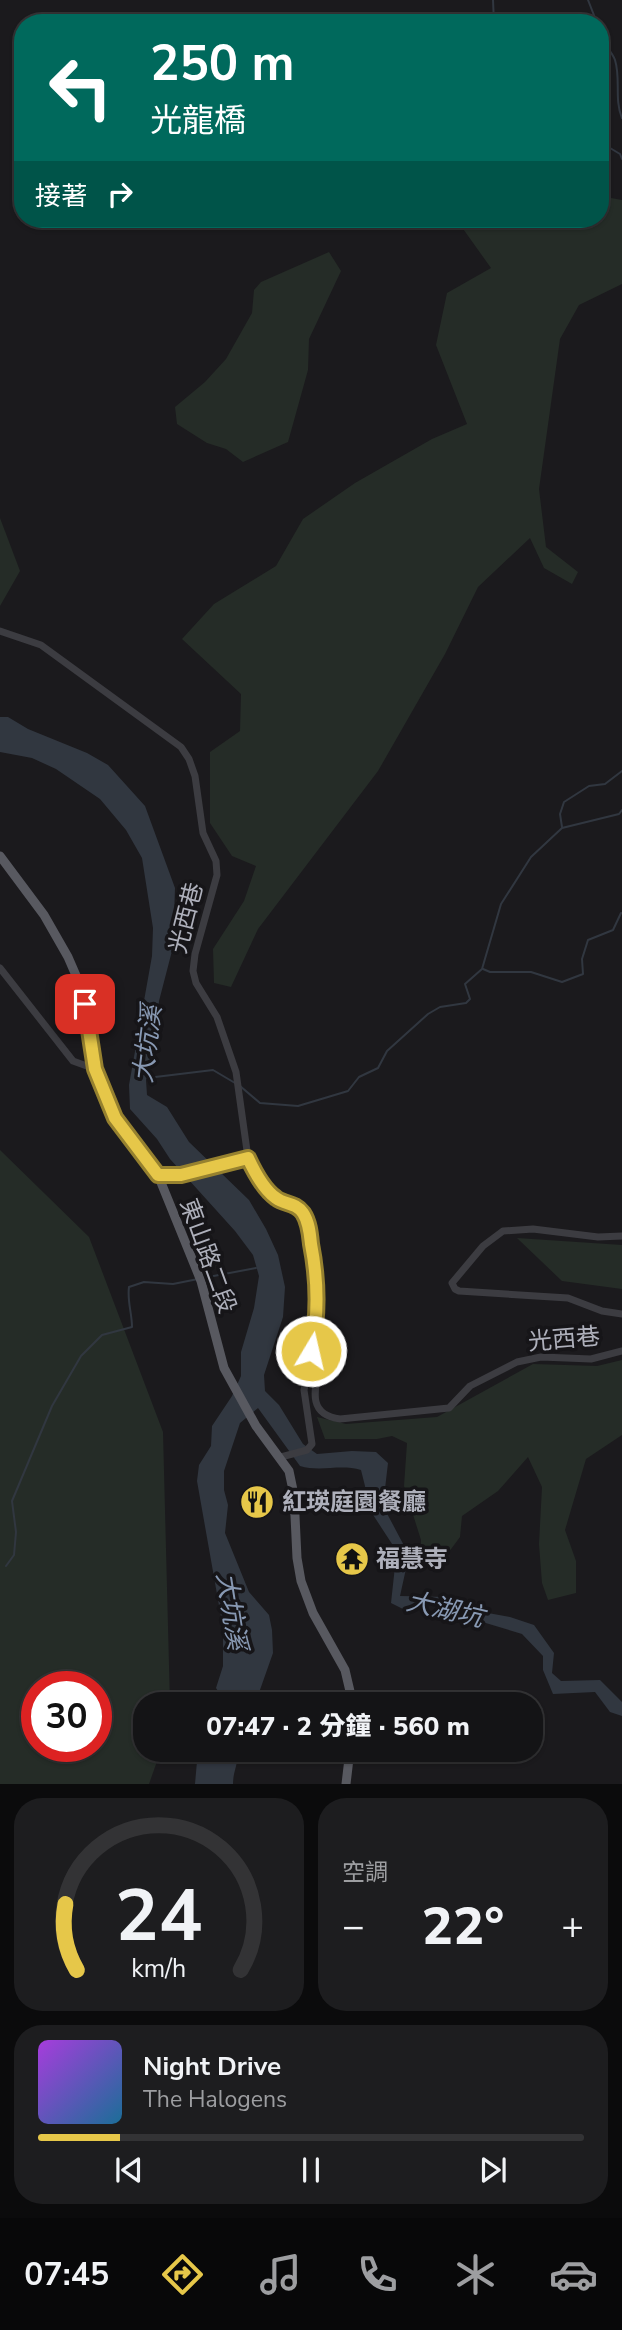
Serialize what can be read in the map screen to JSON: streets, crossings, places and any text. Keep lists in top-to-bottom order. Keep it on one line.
{"streets":{"main road":["東山路二段"],"street":["光西巷"]},"crossings":[["光西巷","東山路二段"]],"water":["大坑溪","大湖坑"],"places":{"restaurant":["紅瑛庭園餐廳"],"temple":["福慧寺"]},"page":{"turn":["250 m","光龍橋"],"then":"接著","limit":"30","trip":"07:47 · 2 分鐘 · 560 m","tile":"空調","heat":["−","22°","+"],"song":["Night Drive","The Halogens"],"tabs":"07:45","gauge":["24","km/h"]}}
